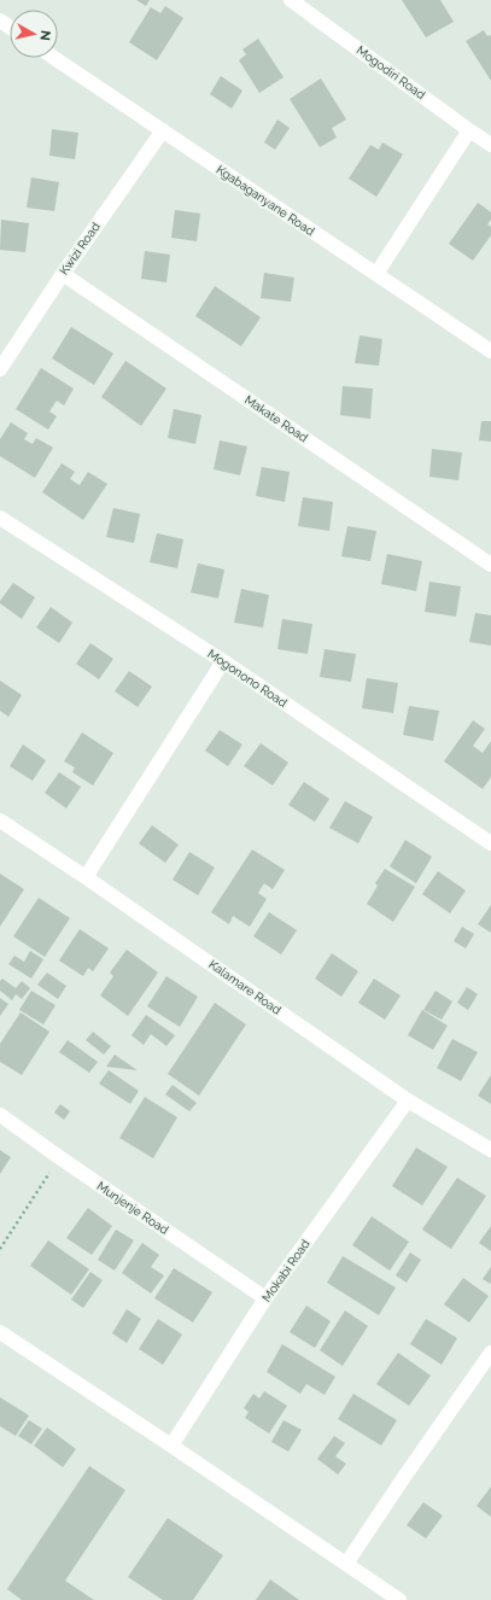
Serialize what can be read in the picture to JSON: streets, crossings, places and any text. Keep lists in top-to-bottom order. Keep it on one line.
{"streets":{"street":["Mogodiri Road","Kgabaganyane Road","Kwizi Road","Makate Road","Mogonono Road","Kalamare Road","Munjenje Road","Mokabi Road"]},"crossings":[["Kgabaganyane Road","Kwizi Road"],["Kwizi Road","Makate Road"],["Kalamare Road","Mokabi Road"],["Munjenje Road","Mokabi Road"]],"north":"right"}
